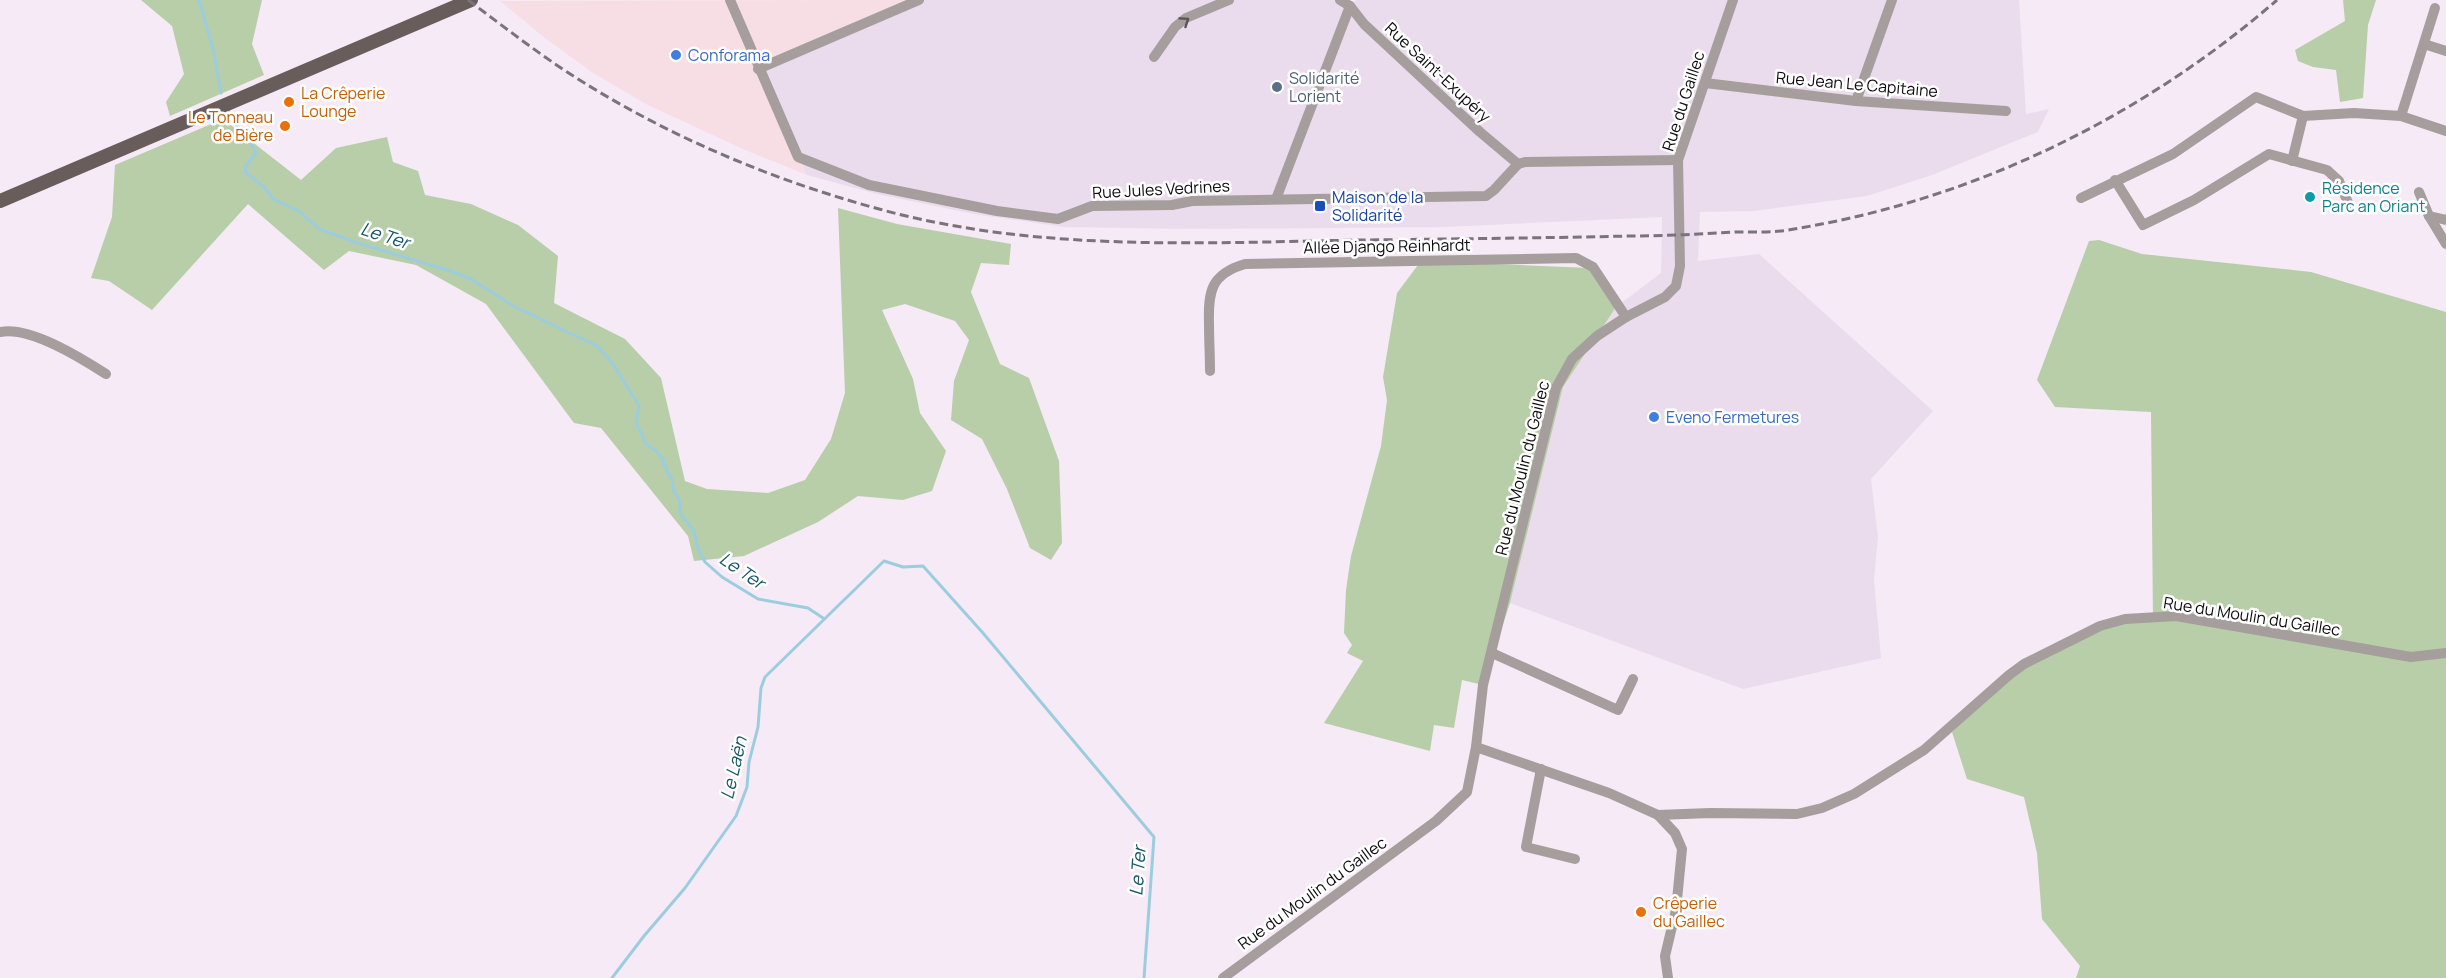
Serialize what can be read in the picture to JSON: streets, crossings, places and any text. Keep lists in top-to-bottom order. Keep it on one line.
{"streets":{"street":["Rue Saint-Exupéry","Rue Jean Le Capitaine","Rue du Gaillec","Rue Jules Vedrines","Allée Django Reinhardt","Rue du Moulin du Gaillec"]},"crossings":[["Rue Saint-Exupéry","Rue Jules Vedrines"],["Rue Jean Le Capitaine","Rue du Gaillec"],["Rue du Gaillec","Rue du Moulin du Gaillec"],["Allée Django Reinhardt","Rue du Moulin du Gaillec"]],"water":["Le Ter","Le Laën"],"places":{"other":["Conforama","Solidarité Lorient","La Crêperie Lounge","Le Tonneau de Bière","Résidence Parc an Oriant","Eveno Fermetures","Crêperie du Gaillec"],"transit":["Maison de la Solidarité"]}}
